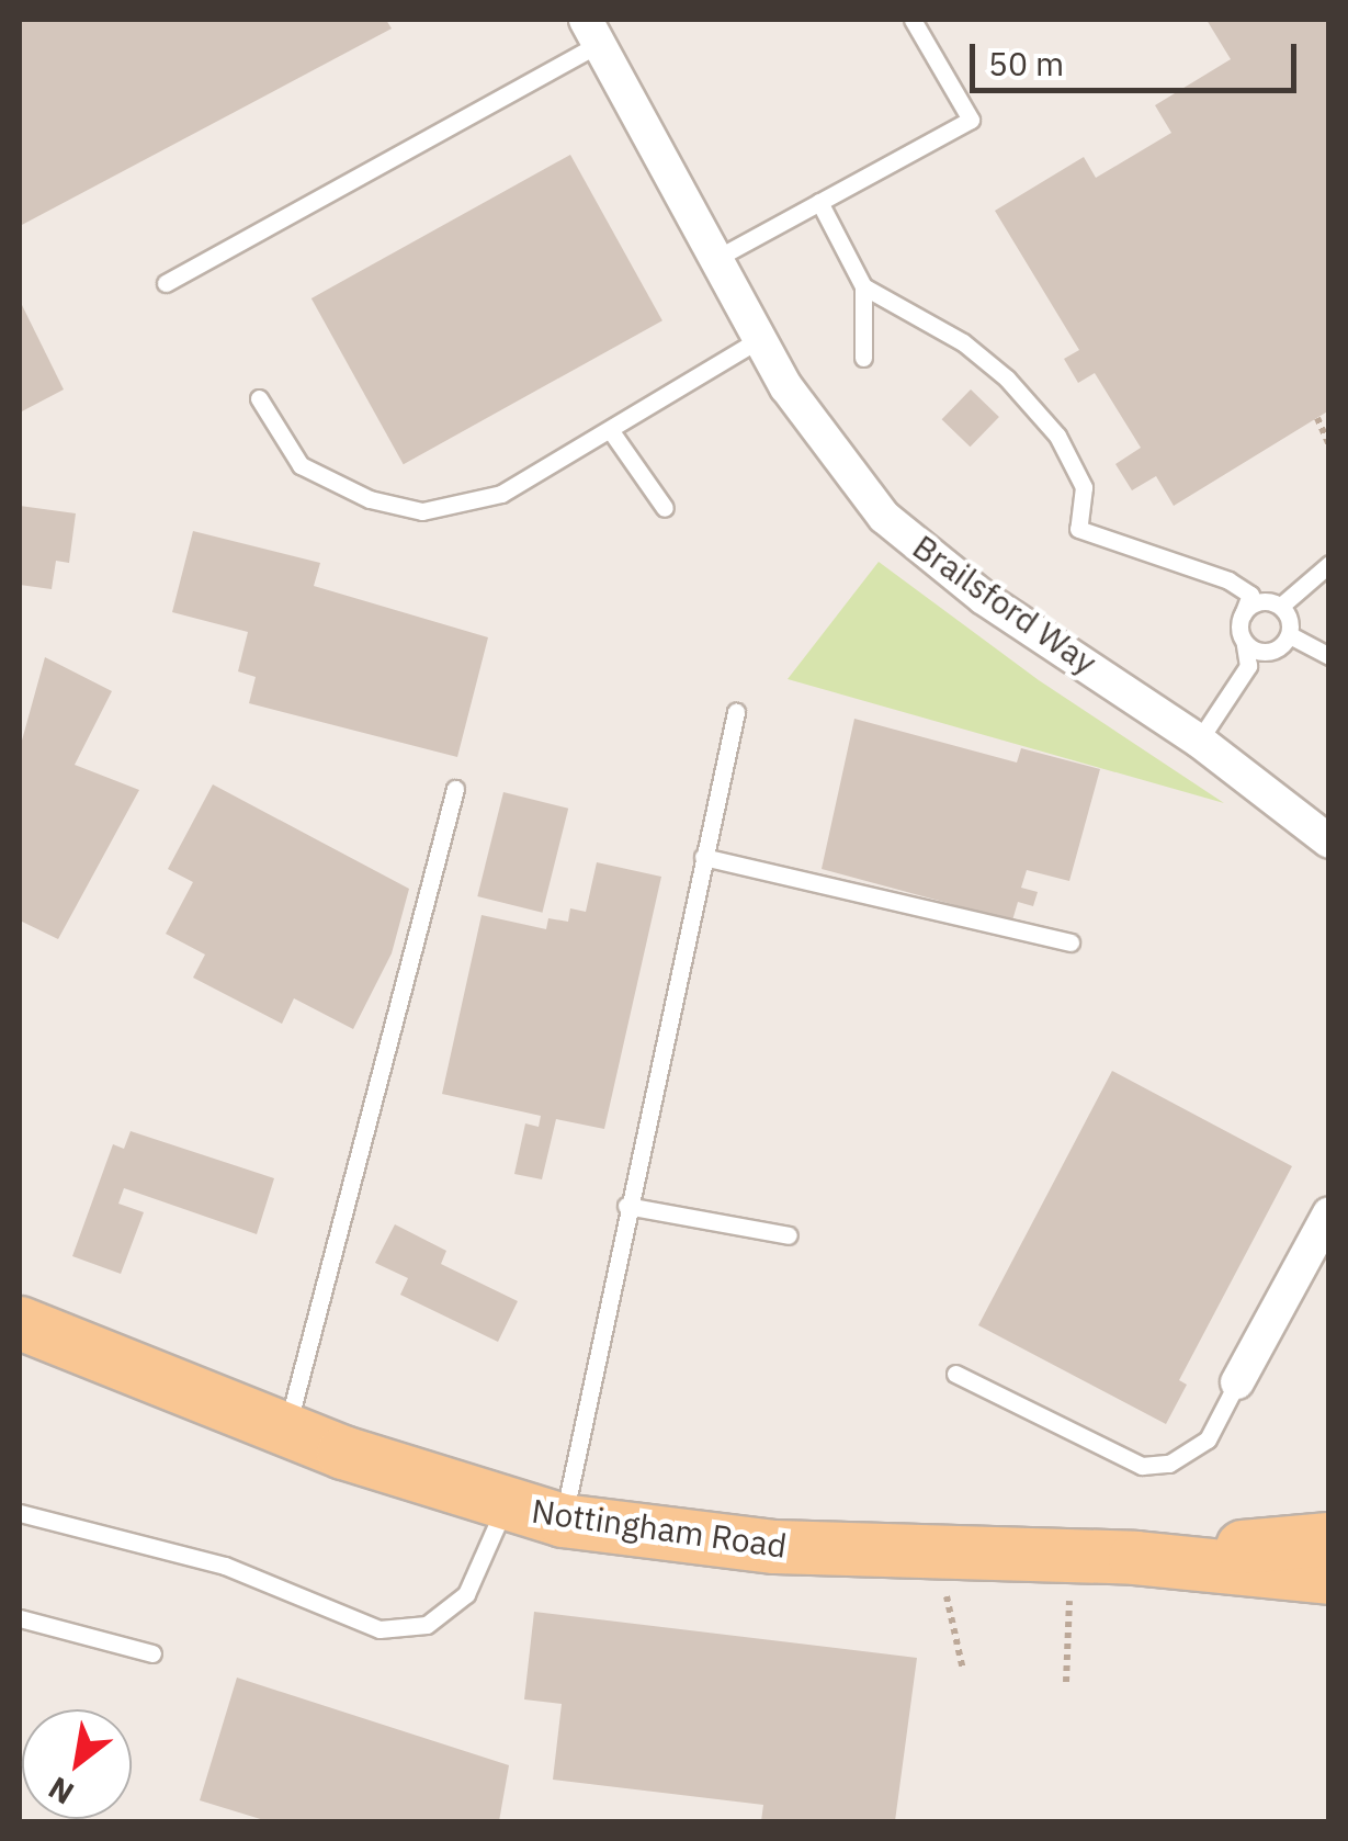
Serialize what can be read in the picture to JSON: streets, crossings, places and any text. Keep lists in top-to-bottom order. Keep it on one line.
{"streets":{"main road":["Nottingham Road"],"street":["Brailsford Way"]},"scale_bar":"50 m","north":"bottom left"}
